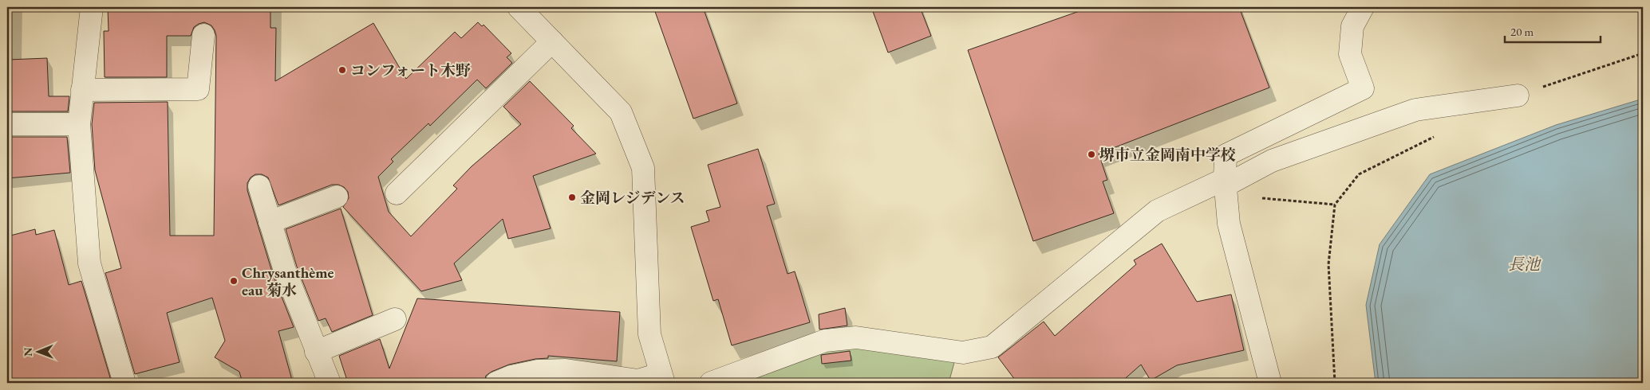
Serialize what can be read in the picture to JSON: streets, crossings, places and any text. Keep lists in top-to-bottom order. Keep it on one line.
{"water":["長池"],"places":["コンフォート木野","堺市立金岡南中学校","金岡レジデンス","Chrysanthème eau 菊水"],"scale_bar":"20 m","north":"left"}
